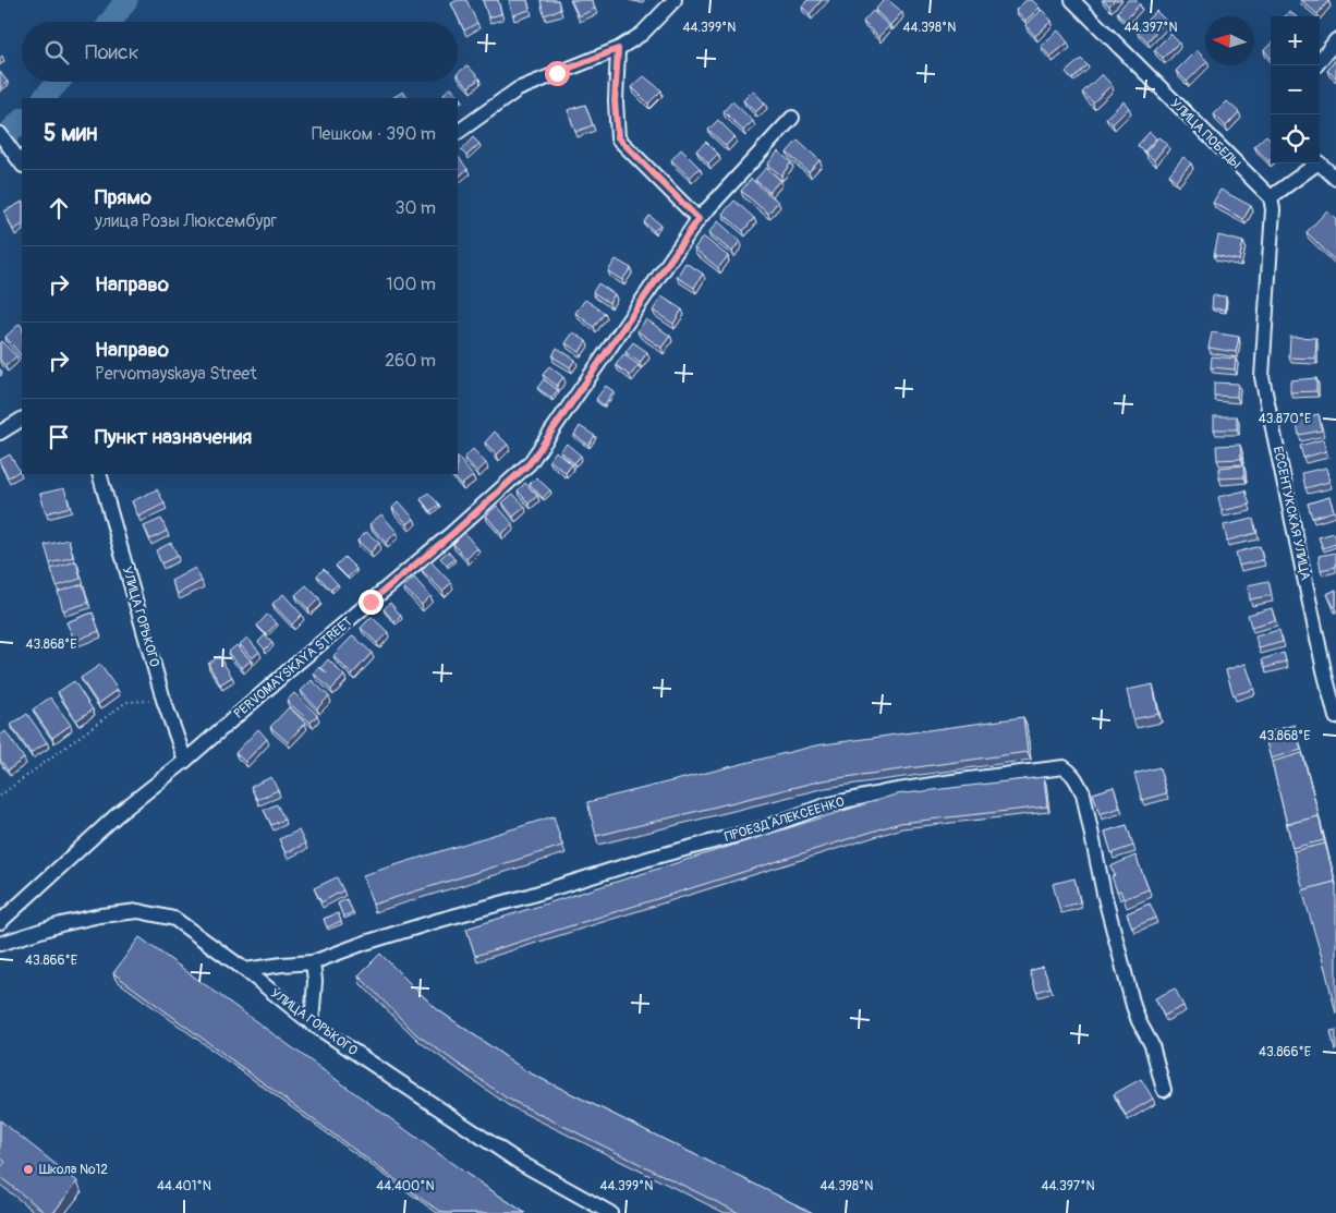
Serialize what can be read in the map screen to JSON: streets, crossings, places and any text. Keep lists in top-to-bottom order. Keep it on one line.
{"streets":{"street":["УЛИЦА ПОБЕДЫ","ЕССЕНТУКСКАЯ УЛИЦА","УЛИЦА ГОРЬКОГО","PERVOMAYSKAYA STREET","ПРОЕЗД АЛЕКСЕЕНКО"]},"crossings":[["УЛИЦА ПОБЕДЫ","ЕССЕНТУКСКАЯ УЛИЦА"],["УЛИЦА ГОРЬКОГО","PERVOMAYSKAYA STREET"],["УЛИЦА ГОРЬКОГО","ПРОЕЗД АЛЕКСЕЕНКО"]],"places":["Школа №12"],"north":"left","page":{"map_buttons":["+","−"],"search":"Поиск","heading":["5 мин","Пешком · 390 m"],"list":[["Прямо","улица Розы Люксембург","30 m"],["Направо","100 m"],["Направо","Pervomayskaya Street","260 m"],"Пункт назначения"]},"coordinates":["44.399°N","44.398°N","44.397°N","43.870°E","43.868°E","43.866°E","44.401°N","44.400°N"]}
